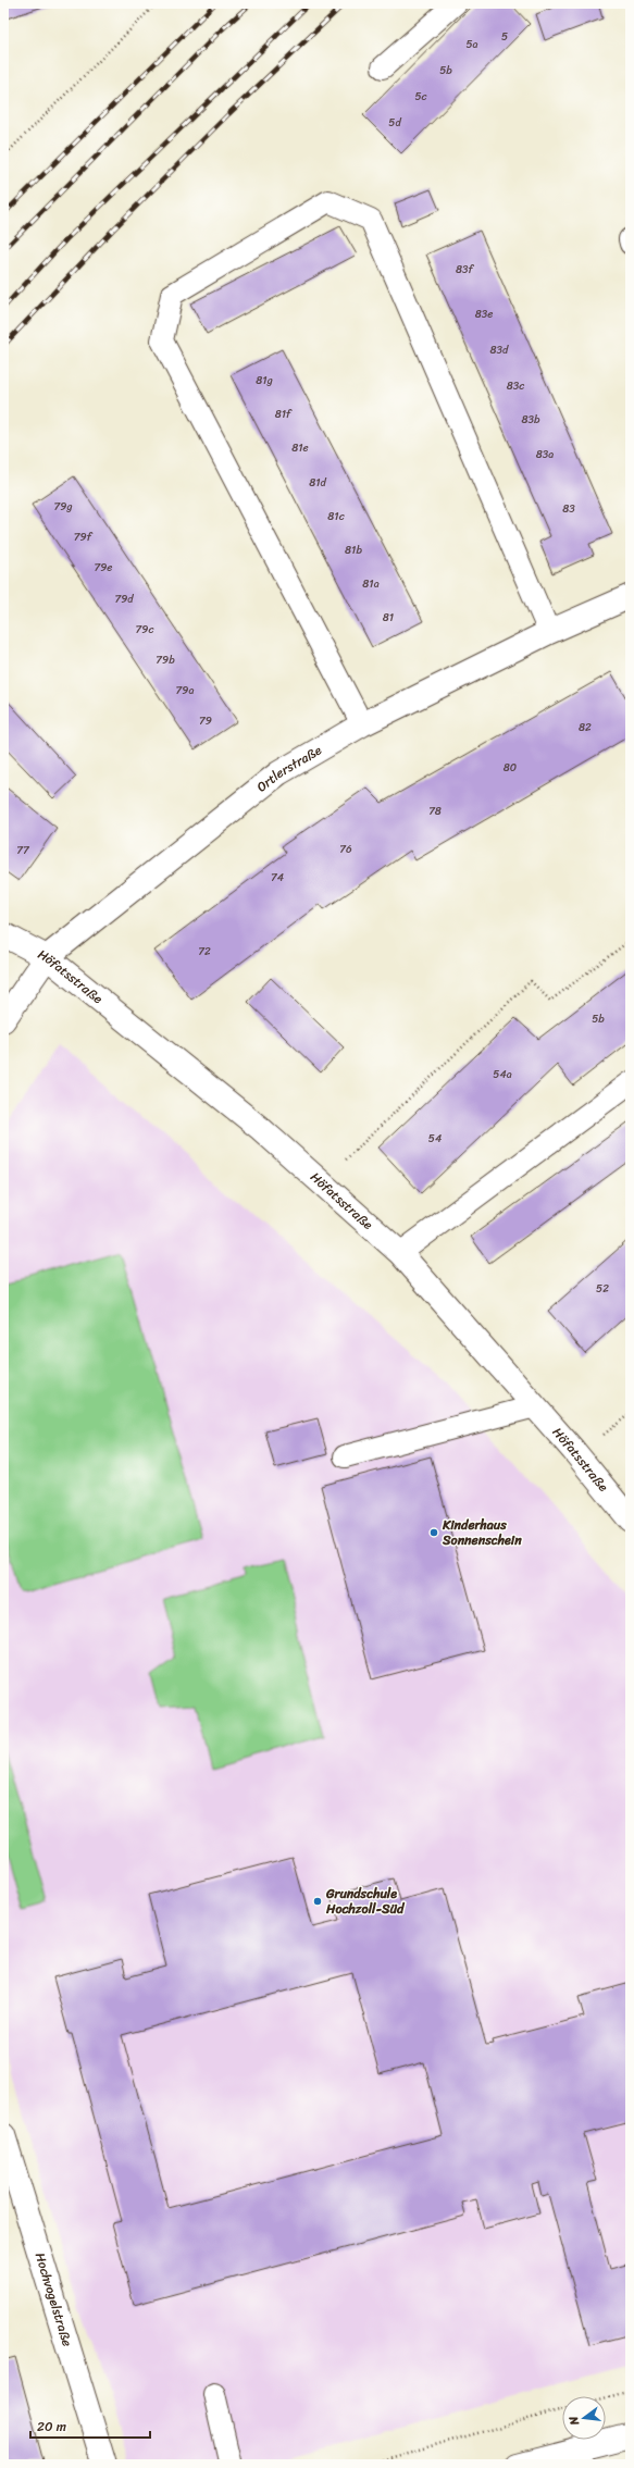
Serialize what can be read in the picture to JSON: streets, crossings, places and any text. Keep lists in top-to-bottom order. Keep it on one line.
{"streets":{"street":["Ortlerstraße","Höfatsstraße","Hochvogelstraße"]},"crossings":[["Ortlerstraße","Höfatsstraße"]],"places":["Kinderhaus Sonnenschein","Grundschule Hochzoll-Süd"],"house_numbers":["5","5a","5b","5c","5d","83f","83e","83d","81g","83c","81f","83b","81e","83a","81d","79g","83","81c","79f","81b","79e","81a","79d","81","79c","79b","79a","79","82","80","78","76","77","74","72","5b","54a","54","52"],"scale_bar":"20 m","north":"left"}
